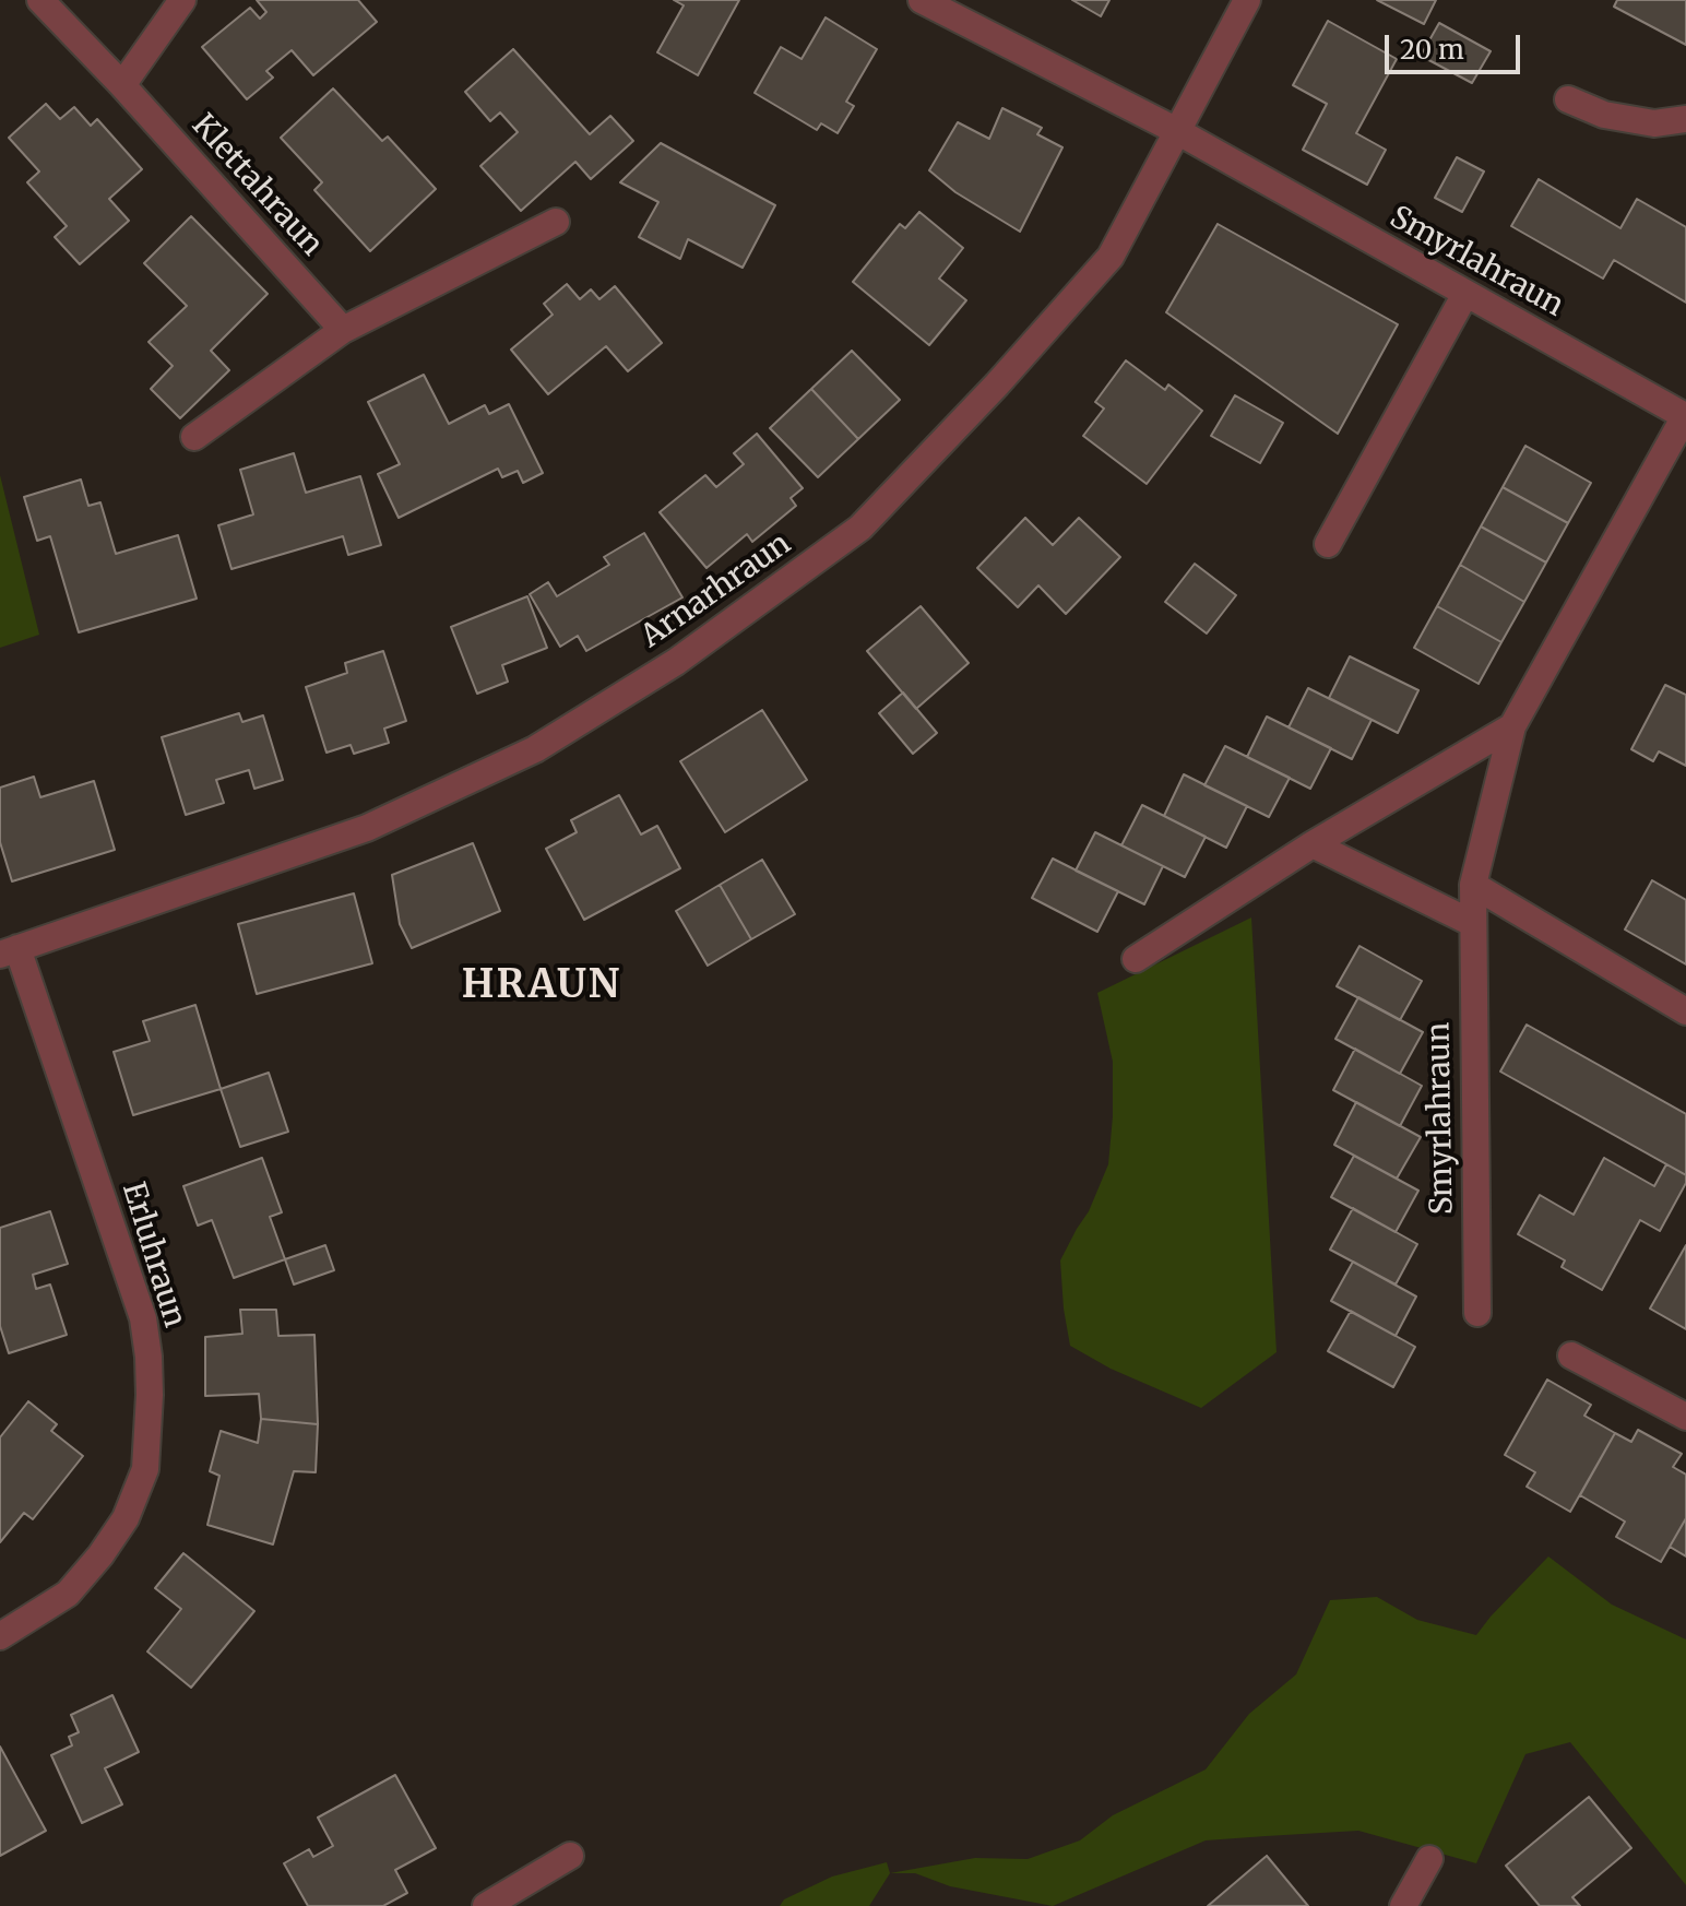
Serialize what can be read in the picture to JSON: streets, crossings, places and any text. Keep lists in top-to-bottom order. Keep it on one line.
{"streets":{"street":["Klettahraun","Smyrlahraun","Arnarhraun","Erluhraun"]},"crossings":[["Smyrlahraun","Arnarhraun"],["Arnarhraun","Erluhraun"]],"districts":["HRAUN"],"scale_bar":"20 m"}
